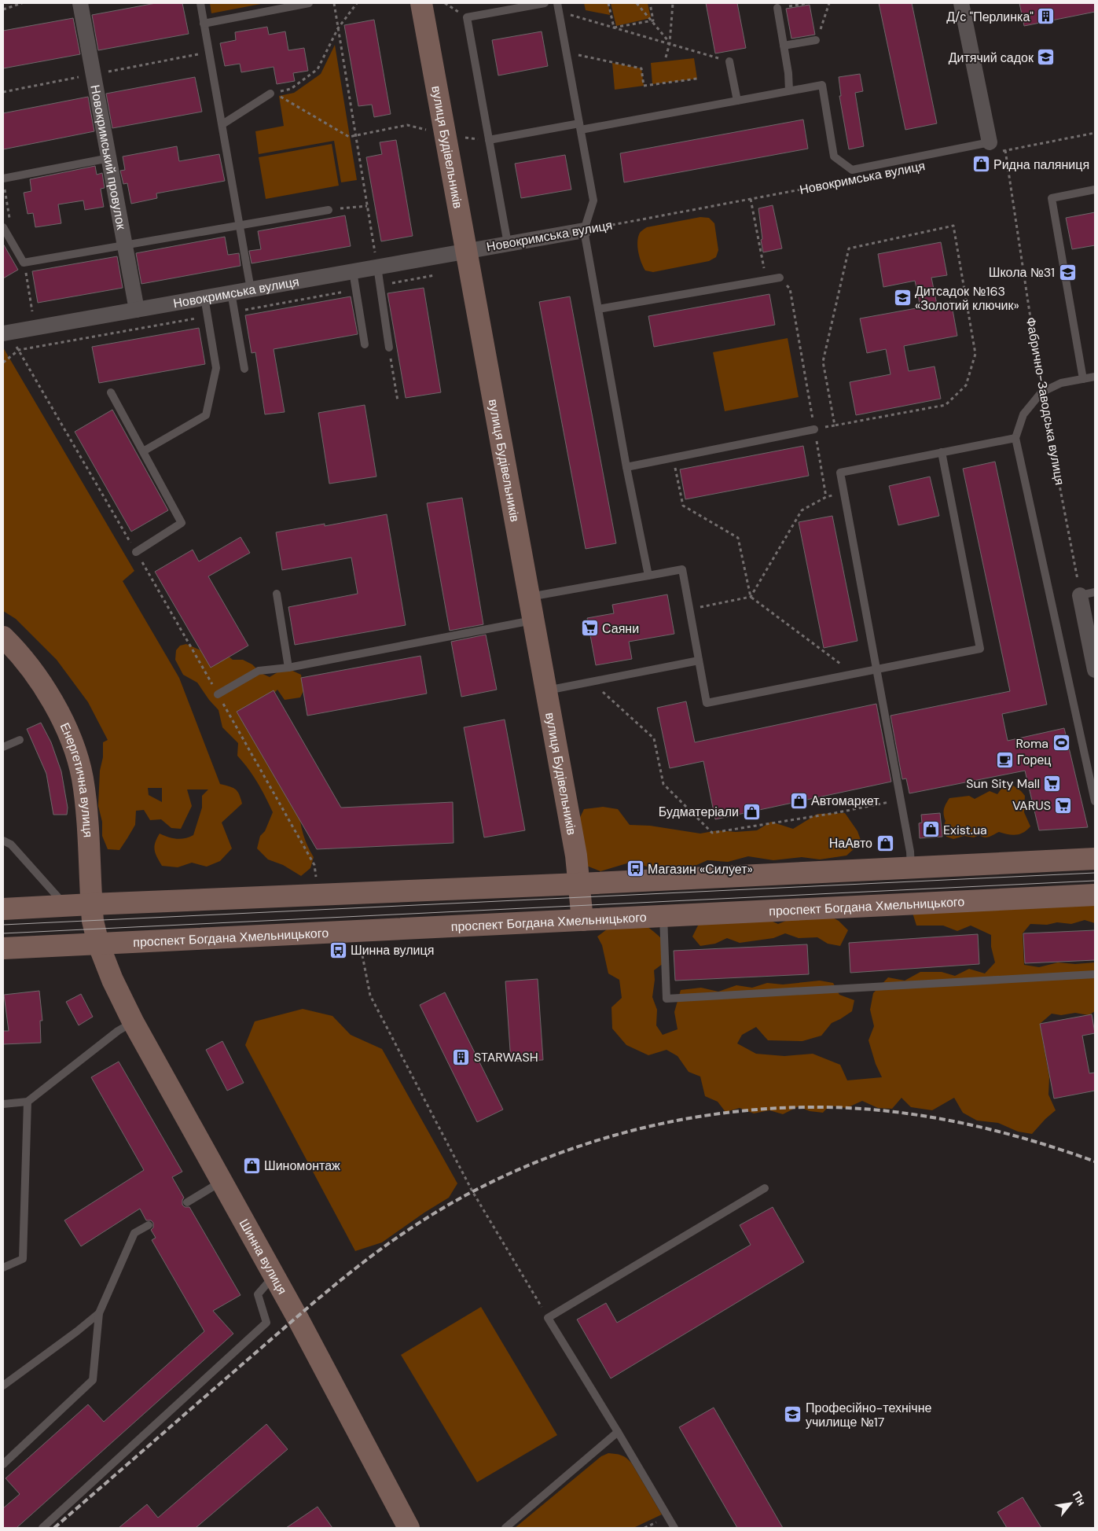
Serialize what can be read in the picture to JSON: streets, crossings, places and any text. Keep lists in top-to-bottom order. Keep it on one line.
{"streets":{"main road":["вулиця Будівельників","Енергетична вулиця","проспект Богдана Хмельницького","Шинна вулиця"],"street":["Новокримський провулок","Новокримська вулиця"],"path":["Фабрично-Заводська вулиця"]},"crossings":[["вулиця Будівельників","Новокримська вулиця"],["вулиця Будівельників","проспект Богдана Хмельницького"],["Новокримський провулок","Новокримська вулиця"],["Енергетична вулиця","проспект Богдана Хмельницького"],["Енергетична вулиця","Шинна вулиця"],["проспект Богдана Хмельницького","Шинна вулиця"]],"places":{"building":["Д/с \"Перлинка\"","STARWASH"],"school or university":["Дитячий садок","Школа №31","Дитсадок №163 «Золотий ключик»","Професійно-технічне училище №17"],"shop":["Ридна паляниця","Автомаркет","Будматеріали","Exist.ua","НаАвто","Шиномонтаж"],"supermarket":["Саяни","Sun Sity Mall","VARUS"],"sports":["Roma"],"cafe":["Горец"],"bus stop":["Магазин «Силует»","Шинна вулиця"]},"north":"top right"}
